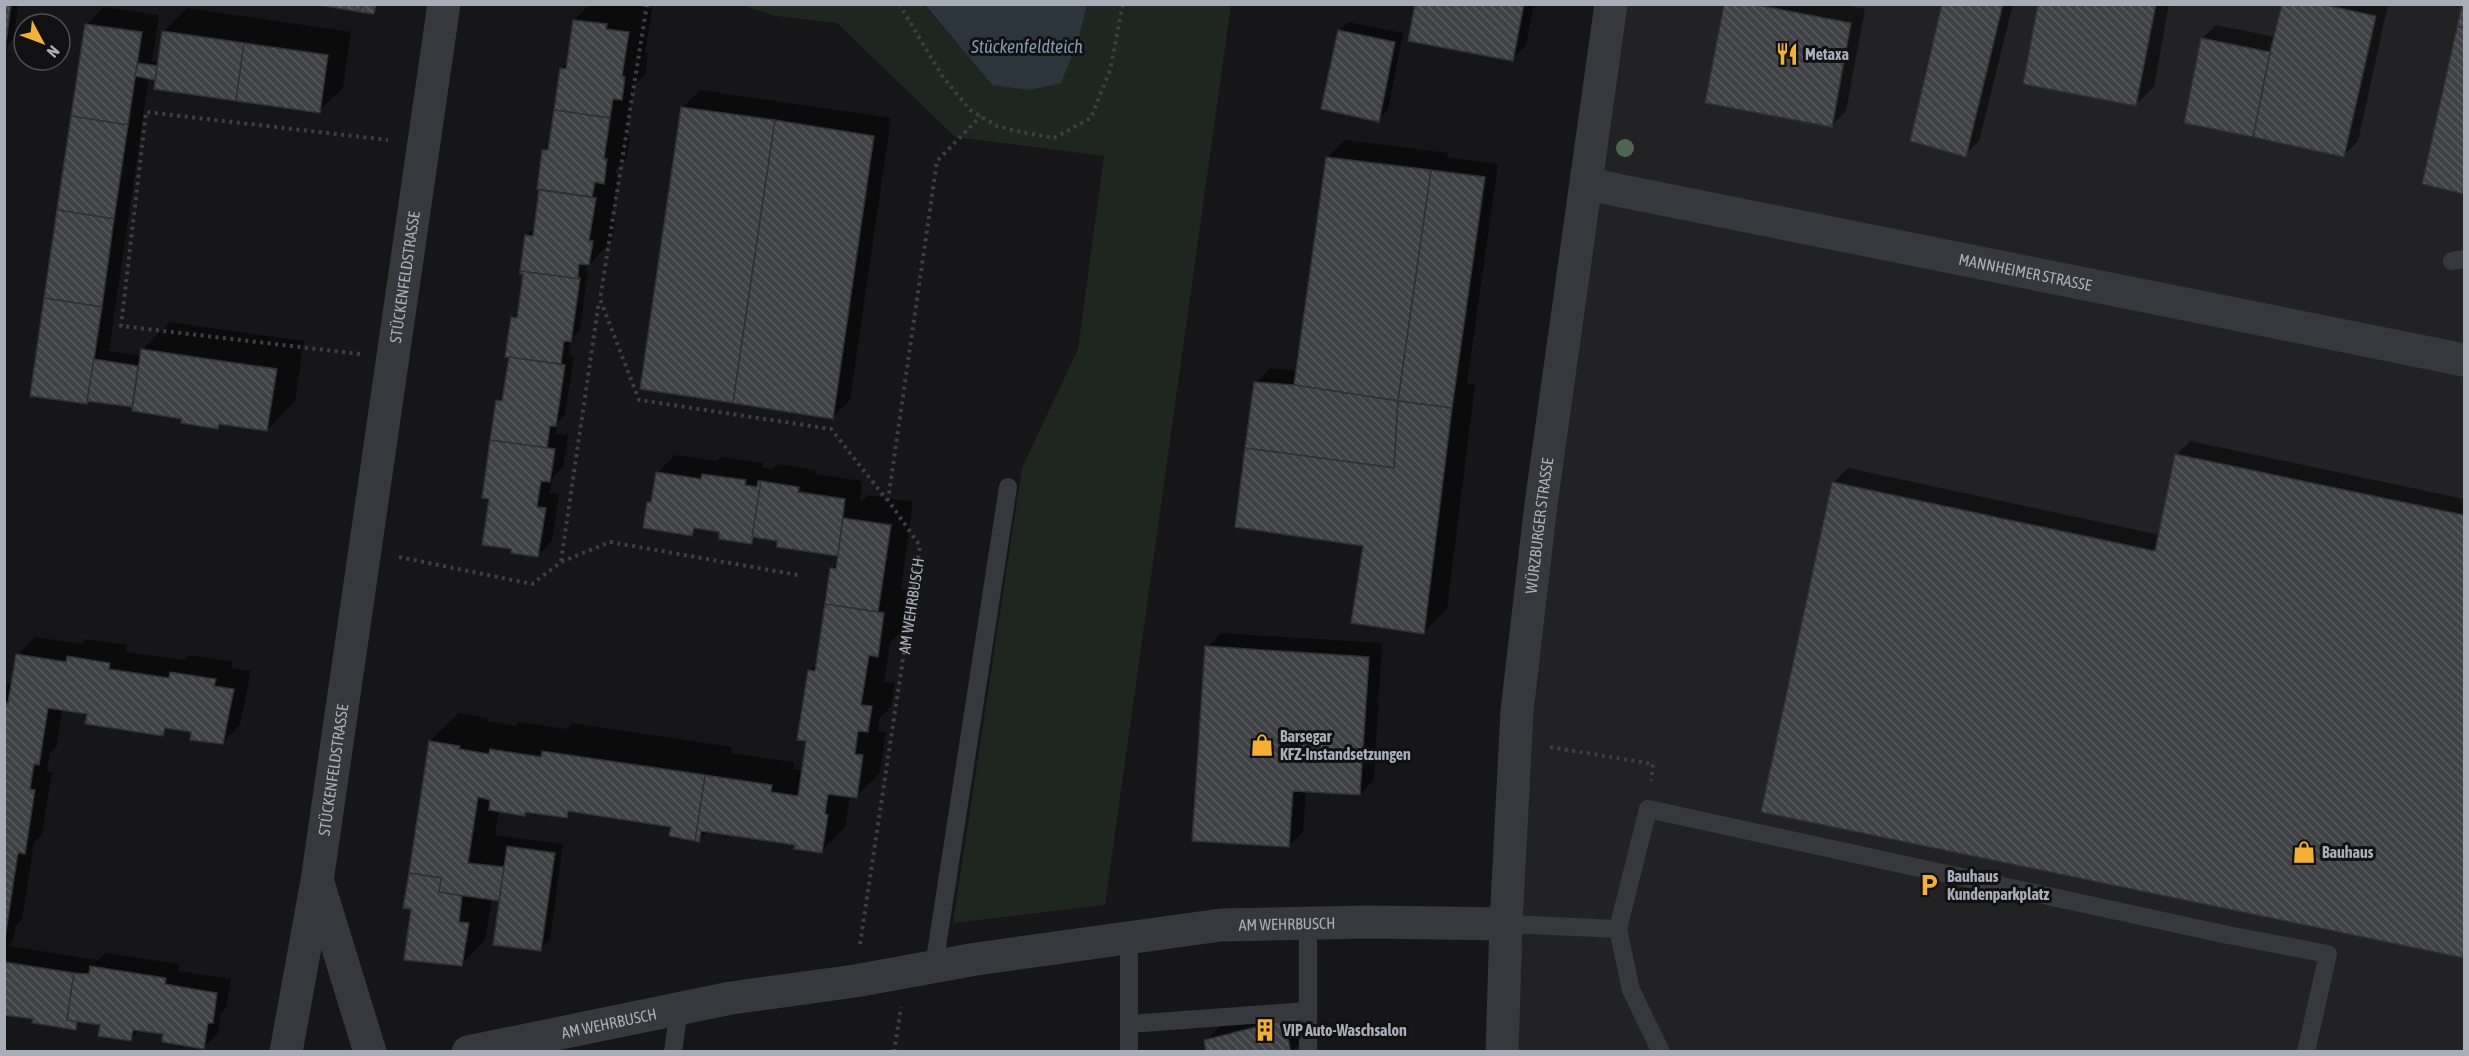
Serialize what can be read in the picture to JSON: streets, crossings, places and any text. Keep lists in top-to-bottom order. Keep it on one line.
{"streets":{"street":["MANNHEIMER STRASSE","STÜCKENFELDSTRASSE","WÜRZBURGER STRASSE","AM WEHRBUSCH"]},"crossings":[["MANNHEIMER STRASSE","WÜRZBURGER STRASSE"],["WÜRZBURGER STRASSE","AM WEHRBUSCH"]],"water":["Stückenfeldteich"],"places":{"restaurant":["Metaxa"],"shop":["Barsegar KFZ-Instandsetzungen","Bauhaus"],"parking":["Bauhaus Kundenparkplatz"],"building":["VIP Auto-Waschsalon"]},"north":"bottom right"}
